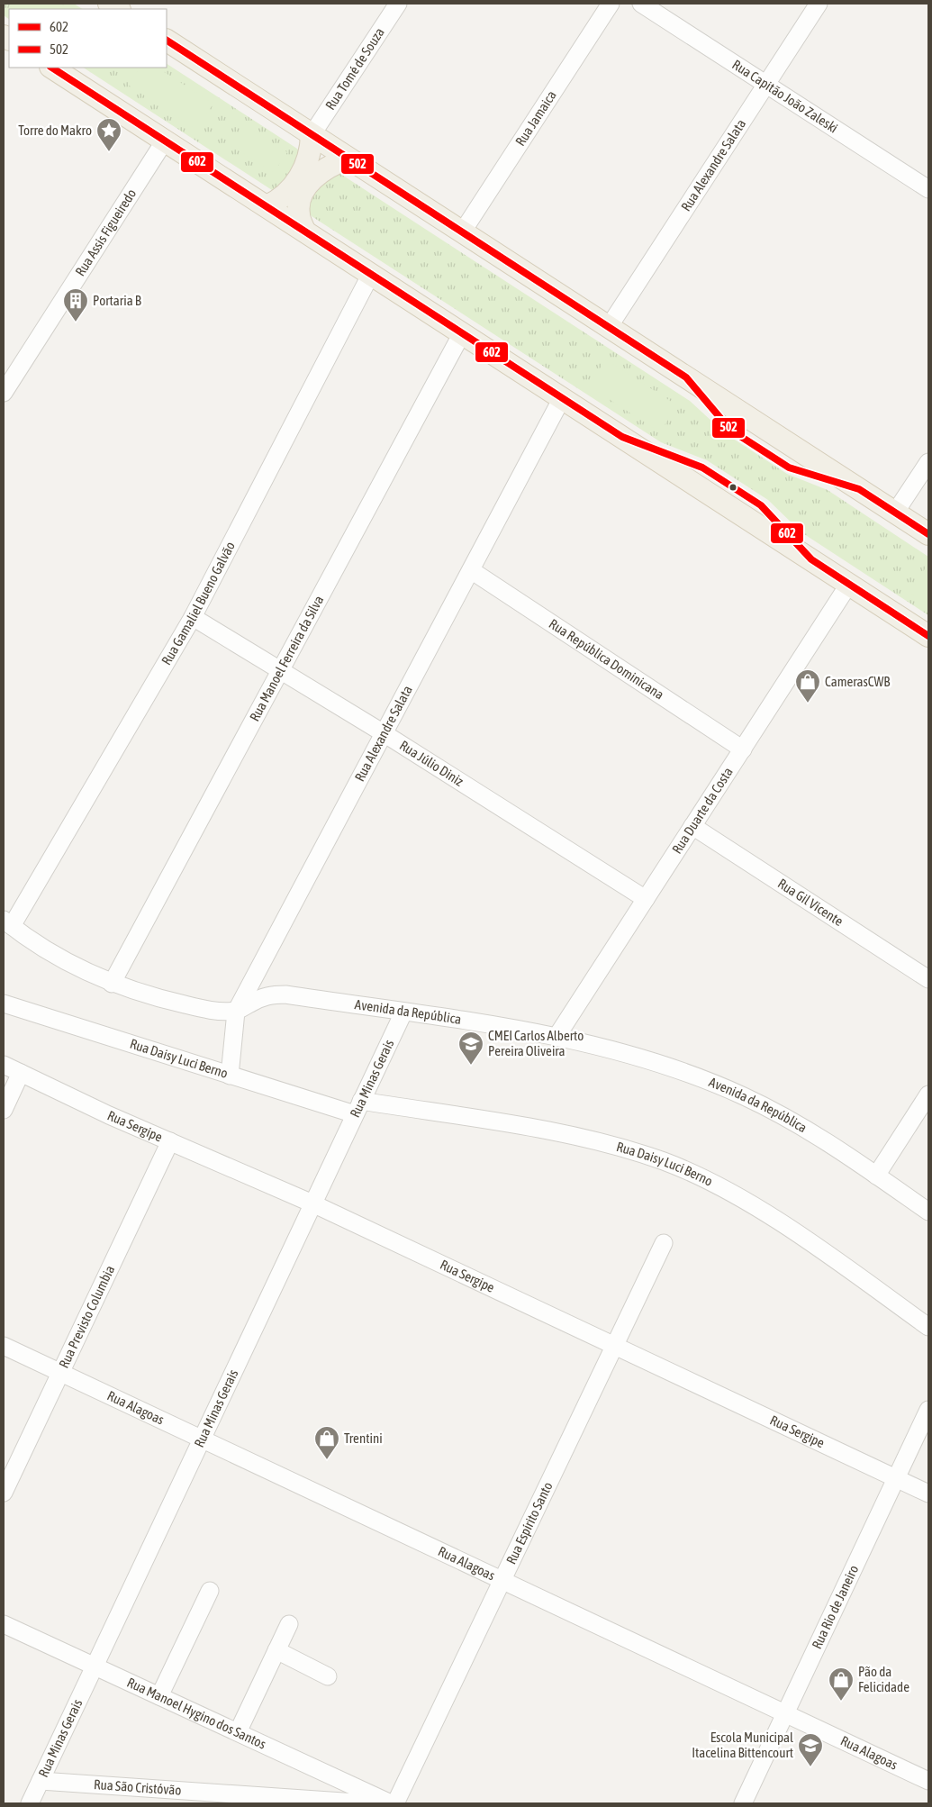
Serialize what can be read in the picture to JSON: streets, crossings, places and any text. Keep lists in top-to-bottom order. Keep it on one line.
{"streets":{"street":["Rua Tomé de Souza","Rua Capitão João Zaleski","Rua Jamaica","Rua Alexandre Salata","Rua Assis Figueiredo","Rua Gamaliel Bueno Galvão","Rua Manoel Ferreira da Silva","Rua República Dominicana","Rua Júlio Diniz","Rua Duarte da Costa","Rua Gil Vicente","Avenida da República","Rua Daisy Luci Berno","Rua Minas Gerais","Rua Sergipe","Rua Previsto Columbia","Rua Alagoas","Rua Espírito Santo","Rua Rio de Janeiro","Rua Manoel Hygino dos Santos","Rua São Cristóvão"]},"crossings":[["Rua Capitão João Zaleski","Rua Alexandre Salata"],["Rua Alexandre Salata","Rua República Dominicana"],["Rua Alexandre Salata","Rua Júlio Diniz"],["Rua Alexandre Salata","Avenida da República"],["Rua Alexandre Salata","Rua Daisy Luci Berno"],["Rua Gamaliel Bueno Galvão","Rua Júlio Diniz"],["Rua Manoel Ferreira da Silva","Rua Júlio Diniz"],["Rua República Dominicana","Rua Duarte da Costa"],["Rua Júlio Diniz","Rua Duarte da Costa"],["Rua Duarte da Costa","Rua Gil Vicente"],["Rua Duarte da Costa","Avenida da República"],["Avenida da República","Rua Minas Gerais"],["Rua Daisy Luci Berno","Rua Minas Gerais"],["Rua Minas Gerais","Rua Sergipe"],["Rua Minas Gerais","Rua Alagoas"],["Rua Minas Gerais","Rua Manoel Hygino dos Santos"],["Rua Minas Gerais","Rua São Cristóvão"],["Rua Sergipe","Rua Previsto Columbia"],["Rua Sergipe","Rua Espírito Santo"],["Rua Sergipe","Rua Rio de Janeiro"],["Rua Previsto Columbia","Rua Alagoas"],["Rua Alagoas","Rua Espírito Santo"],["Rua Alagoas","Rua Rio de Janeiro"]],"places":{"place":["Torre do Makro"],"building":["Portaria B"],"shop":["CamerasCWB","Trentini","Pão da Felicidade"],"school or university":["CMEI Carlos Alberto Pereira Oliveira","Escola Municipal Itacelina Bittencourt"]},"lines":["transit line 502","transit line 602"],"legend":["602","502"]}
